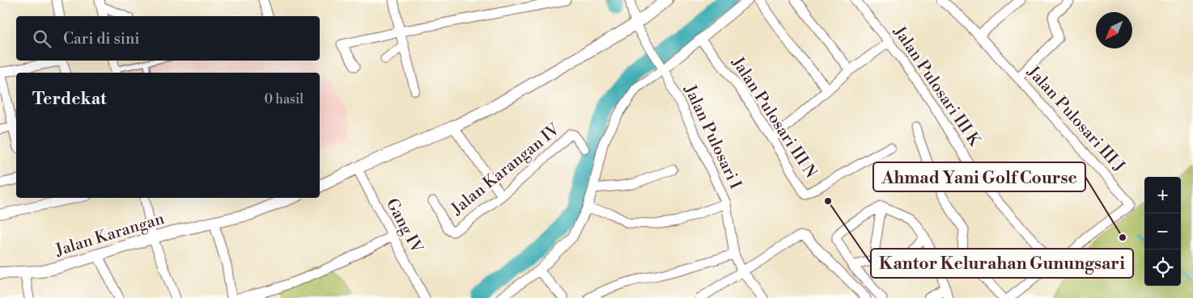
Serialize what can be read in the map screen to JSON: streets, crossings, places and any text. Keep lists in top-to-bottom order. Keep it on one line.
{"streets":{"street":["Jalan Pulosari III K","Jalan Pulosari III N","Jalan Pulosari III J","Jalan Pulosari I","Jalan Karangan IV","Gang IV","Jalan Karangan"]},"crossings":[["Jalan Pulosari III K","Jalan Pulosari III J"]],"places":["Kantor Kelurahan Gunungsari","Ahmad Yani Golf Course"],"north":"bottom left","page":{"search":"Cari di sini","heading":["Terdekat","0 hasil"],"map_buttons":["+","−"]}}
